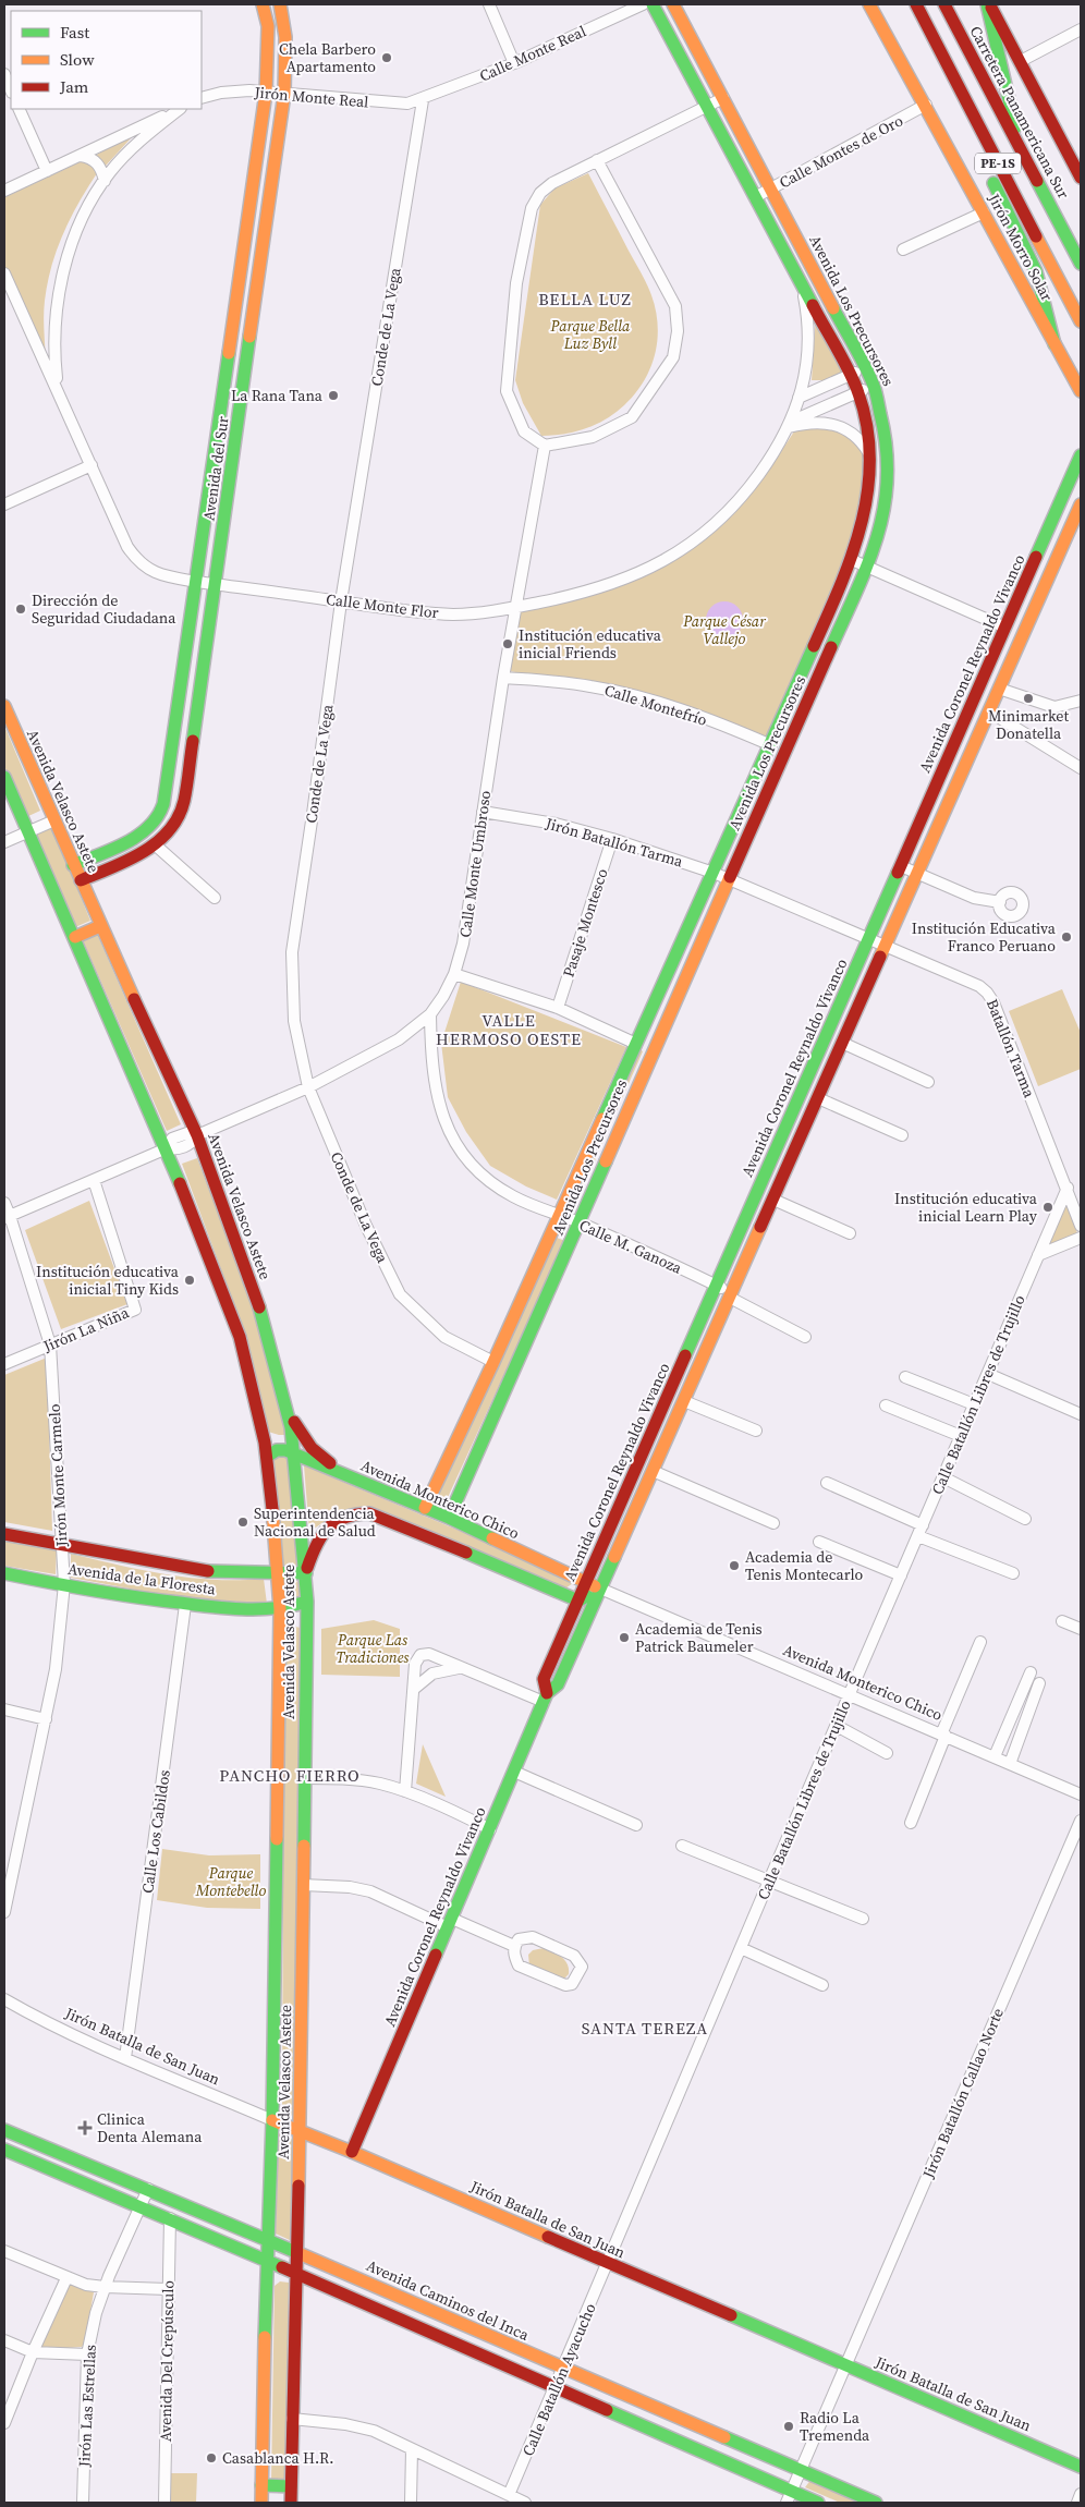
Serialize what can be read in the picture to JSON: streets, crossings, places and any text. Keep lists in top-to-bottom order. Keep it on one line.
{"streets":{"main road":["Carretera Panamericana Sur","PE-1S","Jirón Morro Solar","Avenida Los Precursores","Avenida del Sur","Avenida Coronel Reynaldo Vivanco","Avenida Velasco Astete","Avenida Monterico Chico","Avenida de la Floresta","Jirón Batalla de San Juan","Avenida Caminos del Inca"],"street":["Calle Monte Real","Jirón Monte Real","Calle Montes de Oro","Conde de La Vega","Calle Monte Flor","Calle Montefrío","Jirón Batallón Tarma","Calle Monte Umbroso","Pasaje Montesco","Batallón Tarma","Calle M. Ganoza","Jirón La Niña","Calle Batallón Libres de Trujillo","Jirón Monte Carmelo","Calle Los Cabildos","Jirón Batallón Callao Norte","Avenida Del Crepúsculo","Calle Batallón Ayacucho","Jirón Las Estrellas"]},"crossings":[["Calle Monte Real","Jirón Monte Real"],["Calle Monte Real","Conde de La Vega"],["Jirón Monte Real","Conde de La Vega"],["Jirón Monte Real","Avenida del Sur"],["Calle Montes de Oro","Jirón Morro Solar"],["Calle Montes de Oro","Avenida Los Precursores"],["Avenida Los Precursores","Conde de La Vega"],["Avenida Los Precursores","Calle Monte Flor"],["Avenida Los Precursores","Calle Montefrío"],["Avenida Los Precursores","Jirón Batallón Tarma"],["Avenida Los Precursores","Calle M. Ganoza"],["Avenida Los Precursores","Avenida Monterico Chico"],["Conde de La Vega","Calle Monte Flor"],["Conde de La Vega","Calle Monte Umbroso"],["Avenida del Sur","Calle Monte Flor"],["Avenida del Sur","Avenida Velasco Astete"],["Calle Monte Flor","Calle Monte Umbroso"],["Avenida Coronel Reynaldo Vivanco","Batallón Tarma"],["Avenida Coronel Reynaldo Vivanco","Calle M. Ganoza"],["Avenida Coronel Reynaldo Vivanco","Avenida Monterico Chico"],["Avenida Coronel Reynaldo Vivanco","Jirón Batalla de San Juan"],["Calle Montefrío","Calle Monte Umbroso"],["Avenida Velasco Astete","Calle Monte Umbroso"],["Avenida Velasco Astete","Avenida Monterico Chico"],["Avenida Velasco Astete","Avenida de la Floresta"],["Avenida Velasco Astete","Jirón Batalla de San Juan"],["Avenida Velasco Astete","Avenida Caminos del Inca"],["Jirón Batallón Tarma","Calle Monte Umbroso"],["Jirón Batallón Tarma","Pasaje Montesco"],["Calle Monte Umbroso","Calle M. Ganoza"],["Calle Monte Umbroso","Jirón La Niña"],["Calle Monte Umbroso","Jirón Monte Carmelo"],["Batallón Tarma","Calle Batallón Libres de Trujillo"],["Jirón La Niña","Jirón Monte Carmelo"],["Calle Batallón Libres de Trujillo","Avenida Monterico Chico"],["Calle Batallón Libres de Trujillo","Jirón Batalla de San Juan"],["Calle Batallón Libres de Trujillo","Calle Batallón Ayacucho"],["Jirón Monte Carmelo","Avenida de la Floresta"],["Avenida de la Floresta","Calle Los Cabildos"],["Calle Los Cabildos","Jirón Batalla de San Juan"],["Jirón Batalla de San Juan","Jirón Batallón Callao Norte"],["Jirón Batalla de San Juan","Calle Batallón Ayacucho"],["Jirón Batallón Callao Norte","Avenida Caminos del Inca"],["Avenida Caminos del Inca","Calle Batallón Ayacucho"],["Avenida Caminos del Inca","Jirón Las Estrellas"]],"districts":["BELLA LUZ","VALLE HERMOSO OESTE","PANCHO FIERRO","SANTA TEREZA"],"parks":["Parque Bella Luz Byll","Parque César Vallejo","Parque Las Tradiciones","Parque Montebello"],"places":{"other":["Chela Barbero Apartamento","La Rana Tana","Dirección de Seguridad Ciudadana","Institución educativa inicial Friends","Minimarket Donatella","Institución Educativa Franco Peruano","Institución educativa inicial Learn Play","Institución educativa inicial Tiny Kids","Superintendencia Nacional de Salud","Academia de Tenis Montecarlo","Academia de Tenis Patrick Baumeler","Radio La Tremenda","Casablanca H.R."],"health":["Clinica Denta Alemana"]},"legend":["Fast","Slow","Jam"]}
